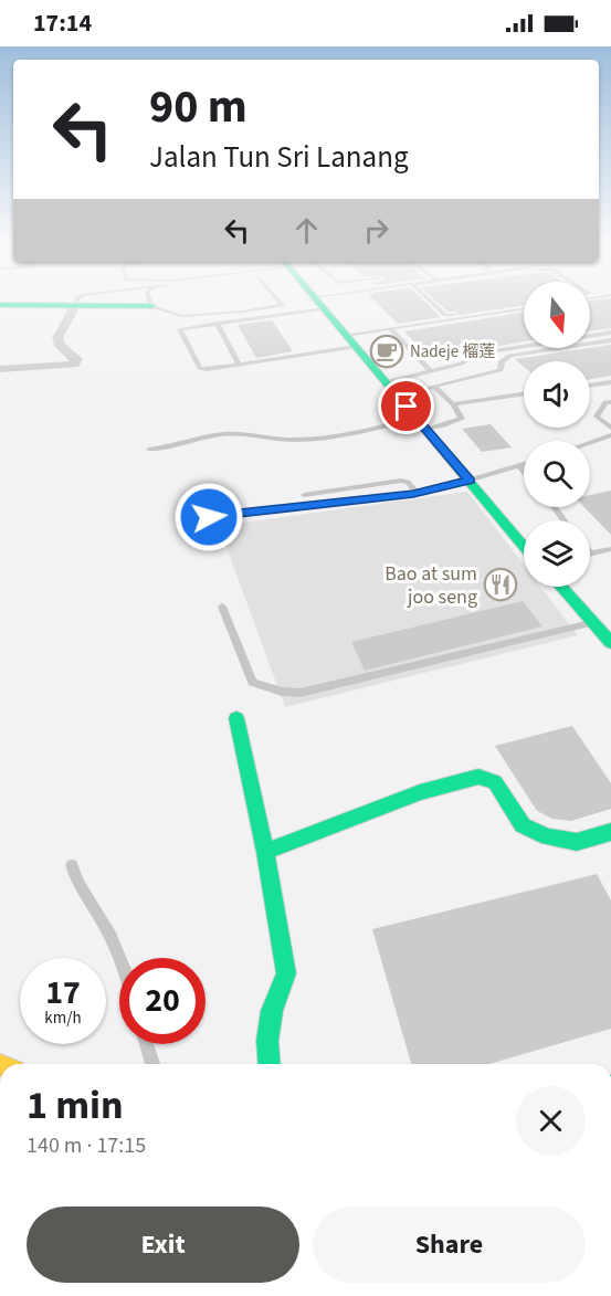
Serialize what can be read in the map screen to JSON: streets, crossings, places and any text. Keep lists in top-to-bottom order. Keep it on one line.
{"places":{"cafe":["Nadeje 榴莲"],"restaurant":["Bao at sum joo seng"]},"north":"bottom","page":{"status":"17:14","turn":["90 m","Jalan Tun Sri Lanang"],"speed":"17 km/h","limit":"20","heading":["1 min","140 m · 17:15"],"buttons":["Exit","Share"]}}
